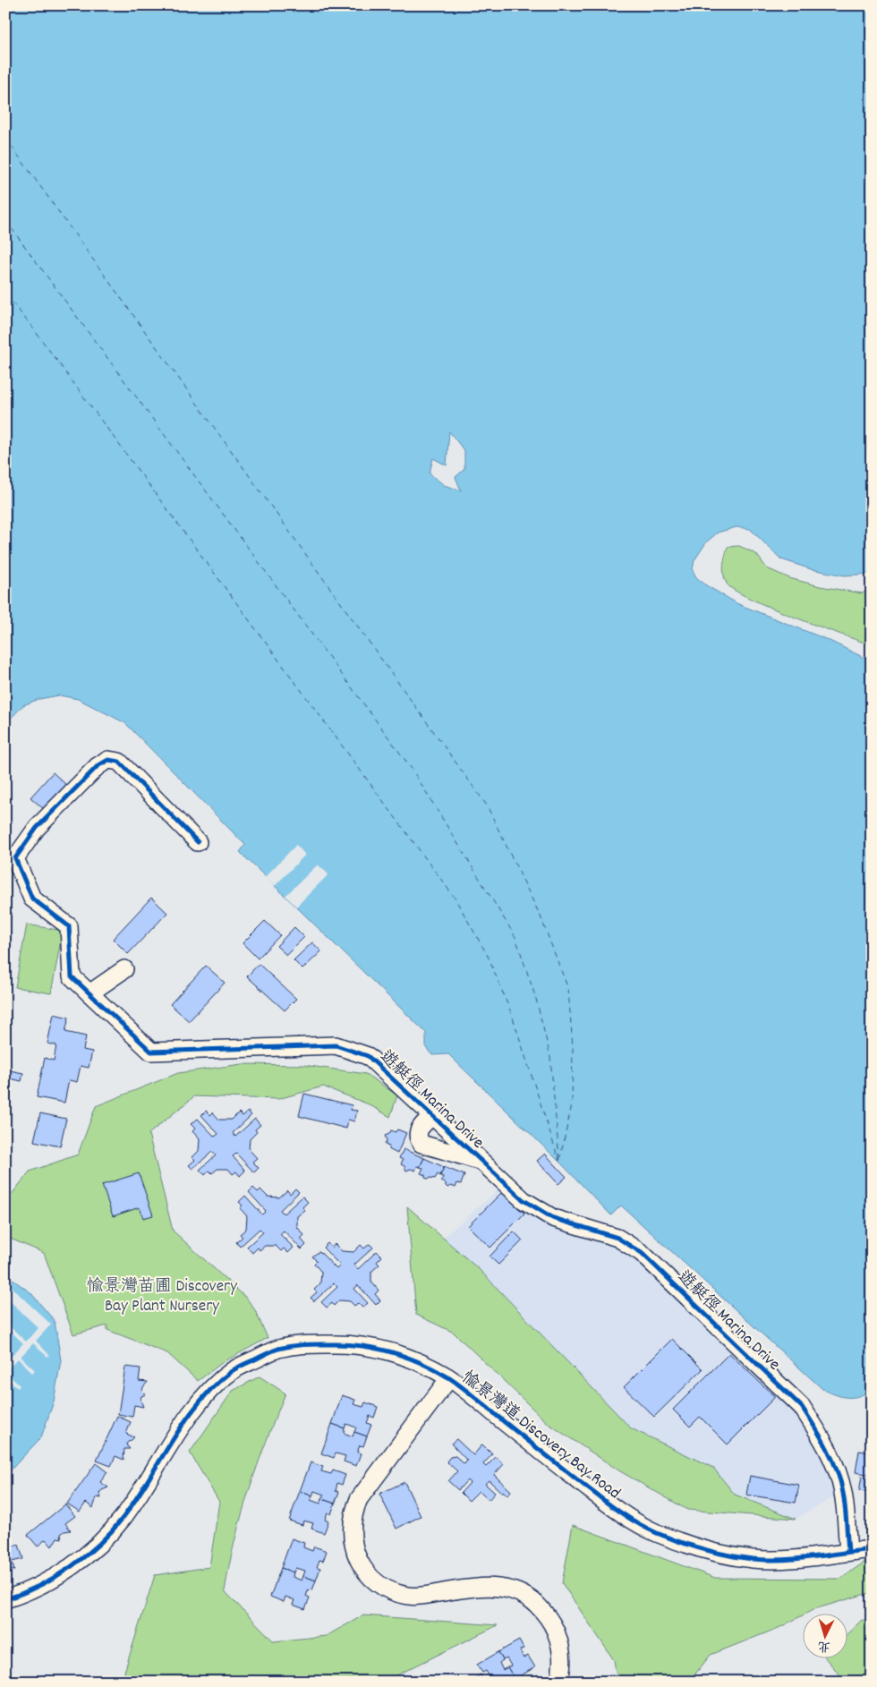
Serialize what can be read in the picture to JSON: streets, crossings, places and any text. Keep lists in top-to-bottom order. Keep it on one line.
{"streets":{"street":["遊艇徑 Marina Drive","愉景灣道 Discovery Bay Road"]},"crossings":[["遊艇徑 Marina Drive","愉景灣道 Discovery Bay Road"]],"parks":["愉景灣苗圃 Discovery Bay Plant Nursery"],"north":"bottom"}
